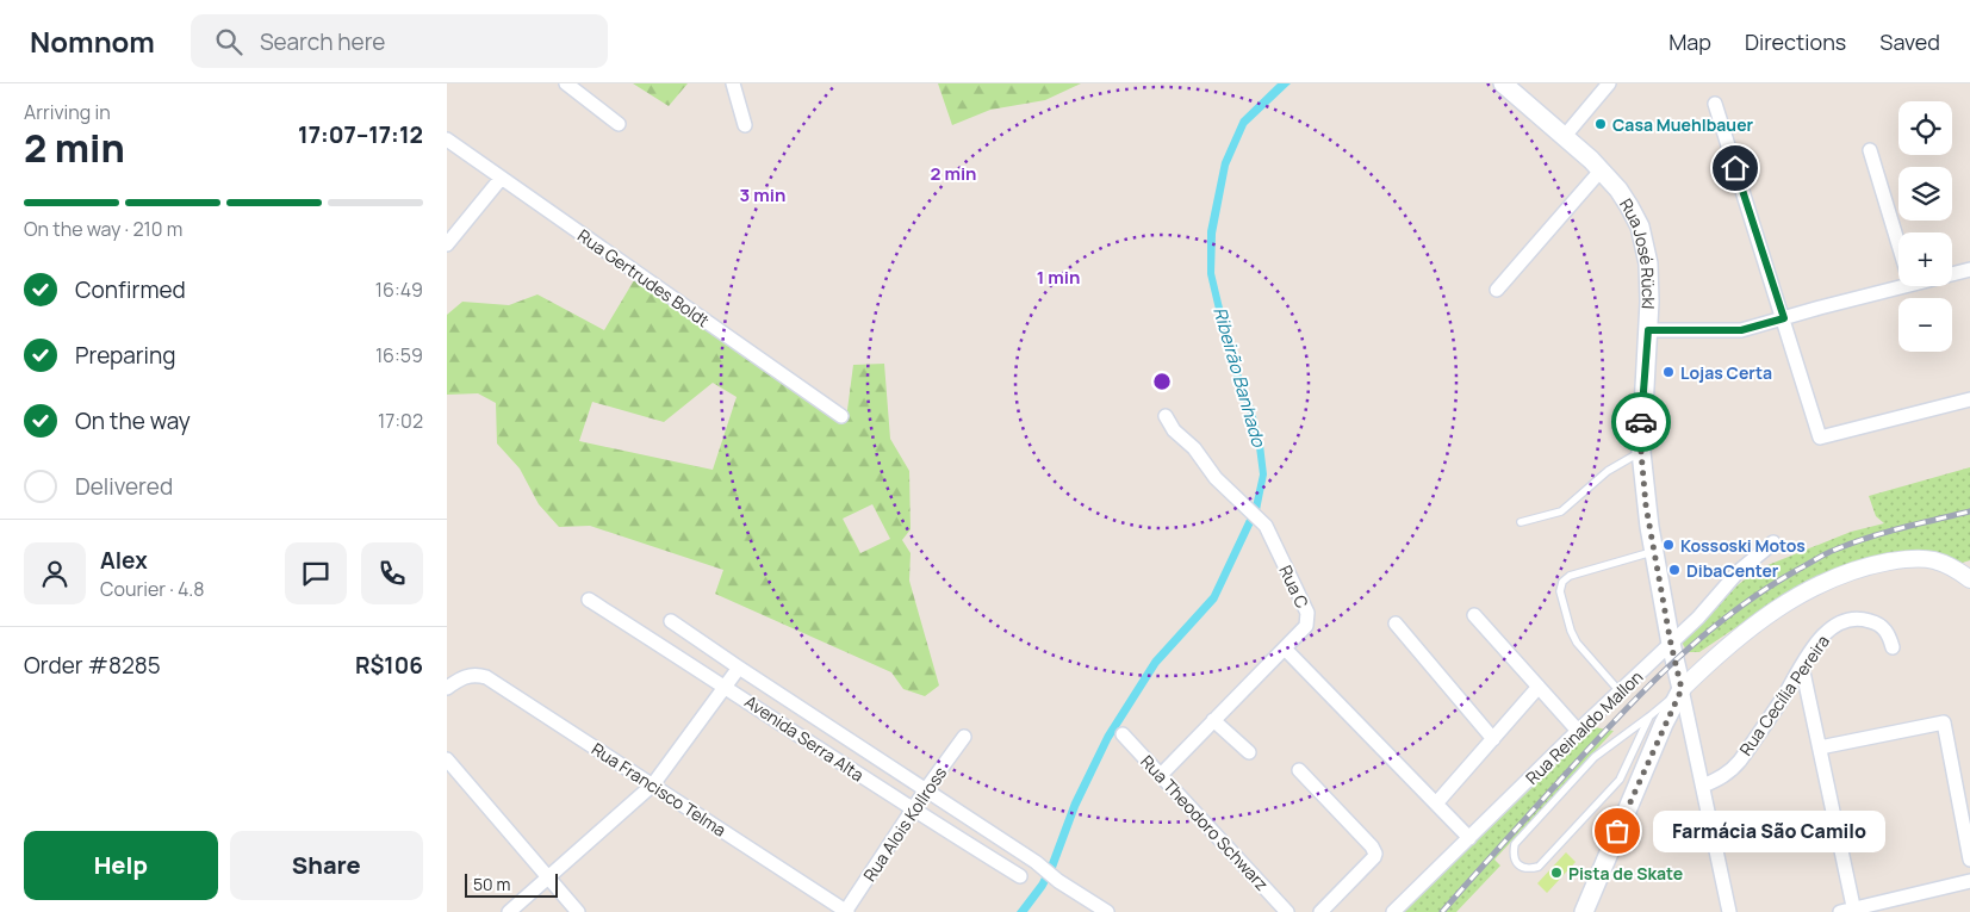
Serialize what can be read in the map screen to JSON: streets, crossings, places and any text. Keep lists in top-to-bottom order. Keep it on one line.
{"streets":{"main road":["Rua José Rückl"],"street":["Rua Gertrudes Boldt","Rua C","Rua Cecília Pereira","Rua Reinaldo Mallon","Avenida Serra Alta","Rua Francisco Telma","Rua Theodoro Schwarz","Rua Alois Kollross"]},"crossings":[["Rua José Rückl","Rua Reinaldo Mallon"],["Rua C","Rua Theodoro Schwarz"],["Avenida Serra Alta","Rua Alois Kollross"],["Rua Francisco Telma","Rua Alois Kollross"]],"water":["Ribeirão Banhado"],"places":["Casa Muehlbauer","Lojas Certa","Kossoski Motos","DibaCenter","Farmácia São Camilo","Pista de Skate"],"scale_bar":"50 m","page":{"header":"Nomnom","search":"Search here","nav":["Map","Directions","Saved"],"heading":["2 min","Arriving in","17:07–17:12"],"panel":["Alex","Courier · 4.8","Order #8285","R$106"],"map_buttons":["+","−"],"bar":"On the way · 210 m","list":[["Confirmed","16:49"],["Preparing","16:59"],["On the way","17:02"],"Delivered"],"bubble":"Farmácia São Camilo","buttons":["Help","Share"],"scale":"50 m"},"rings":["2 min","3 min","1 min"]}
